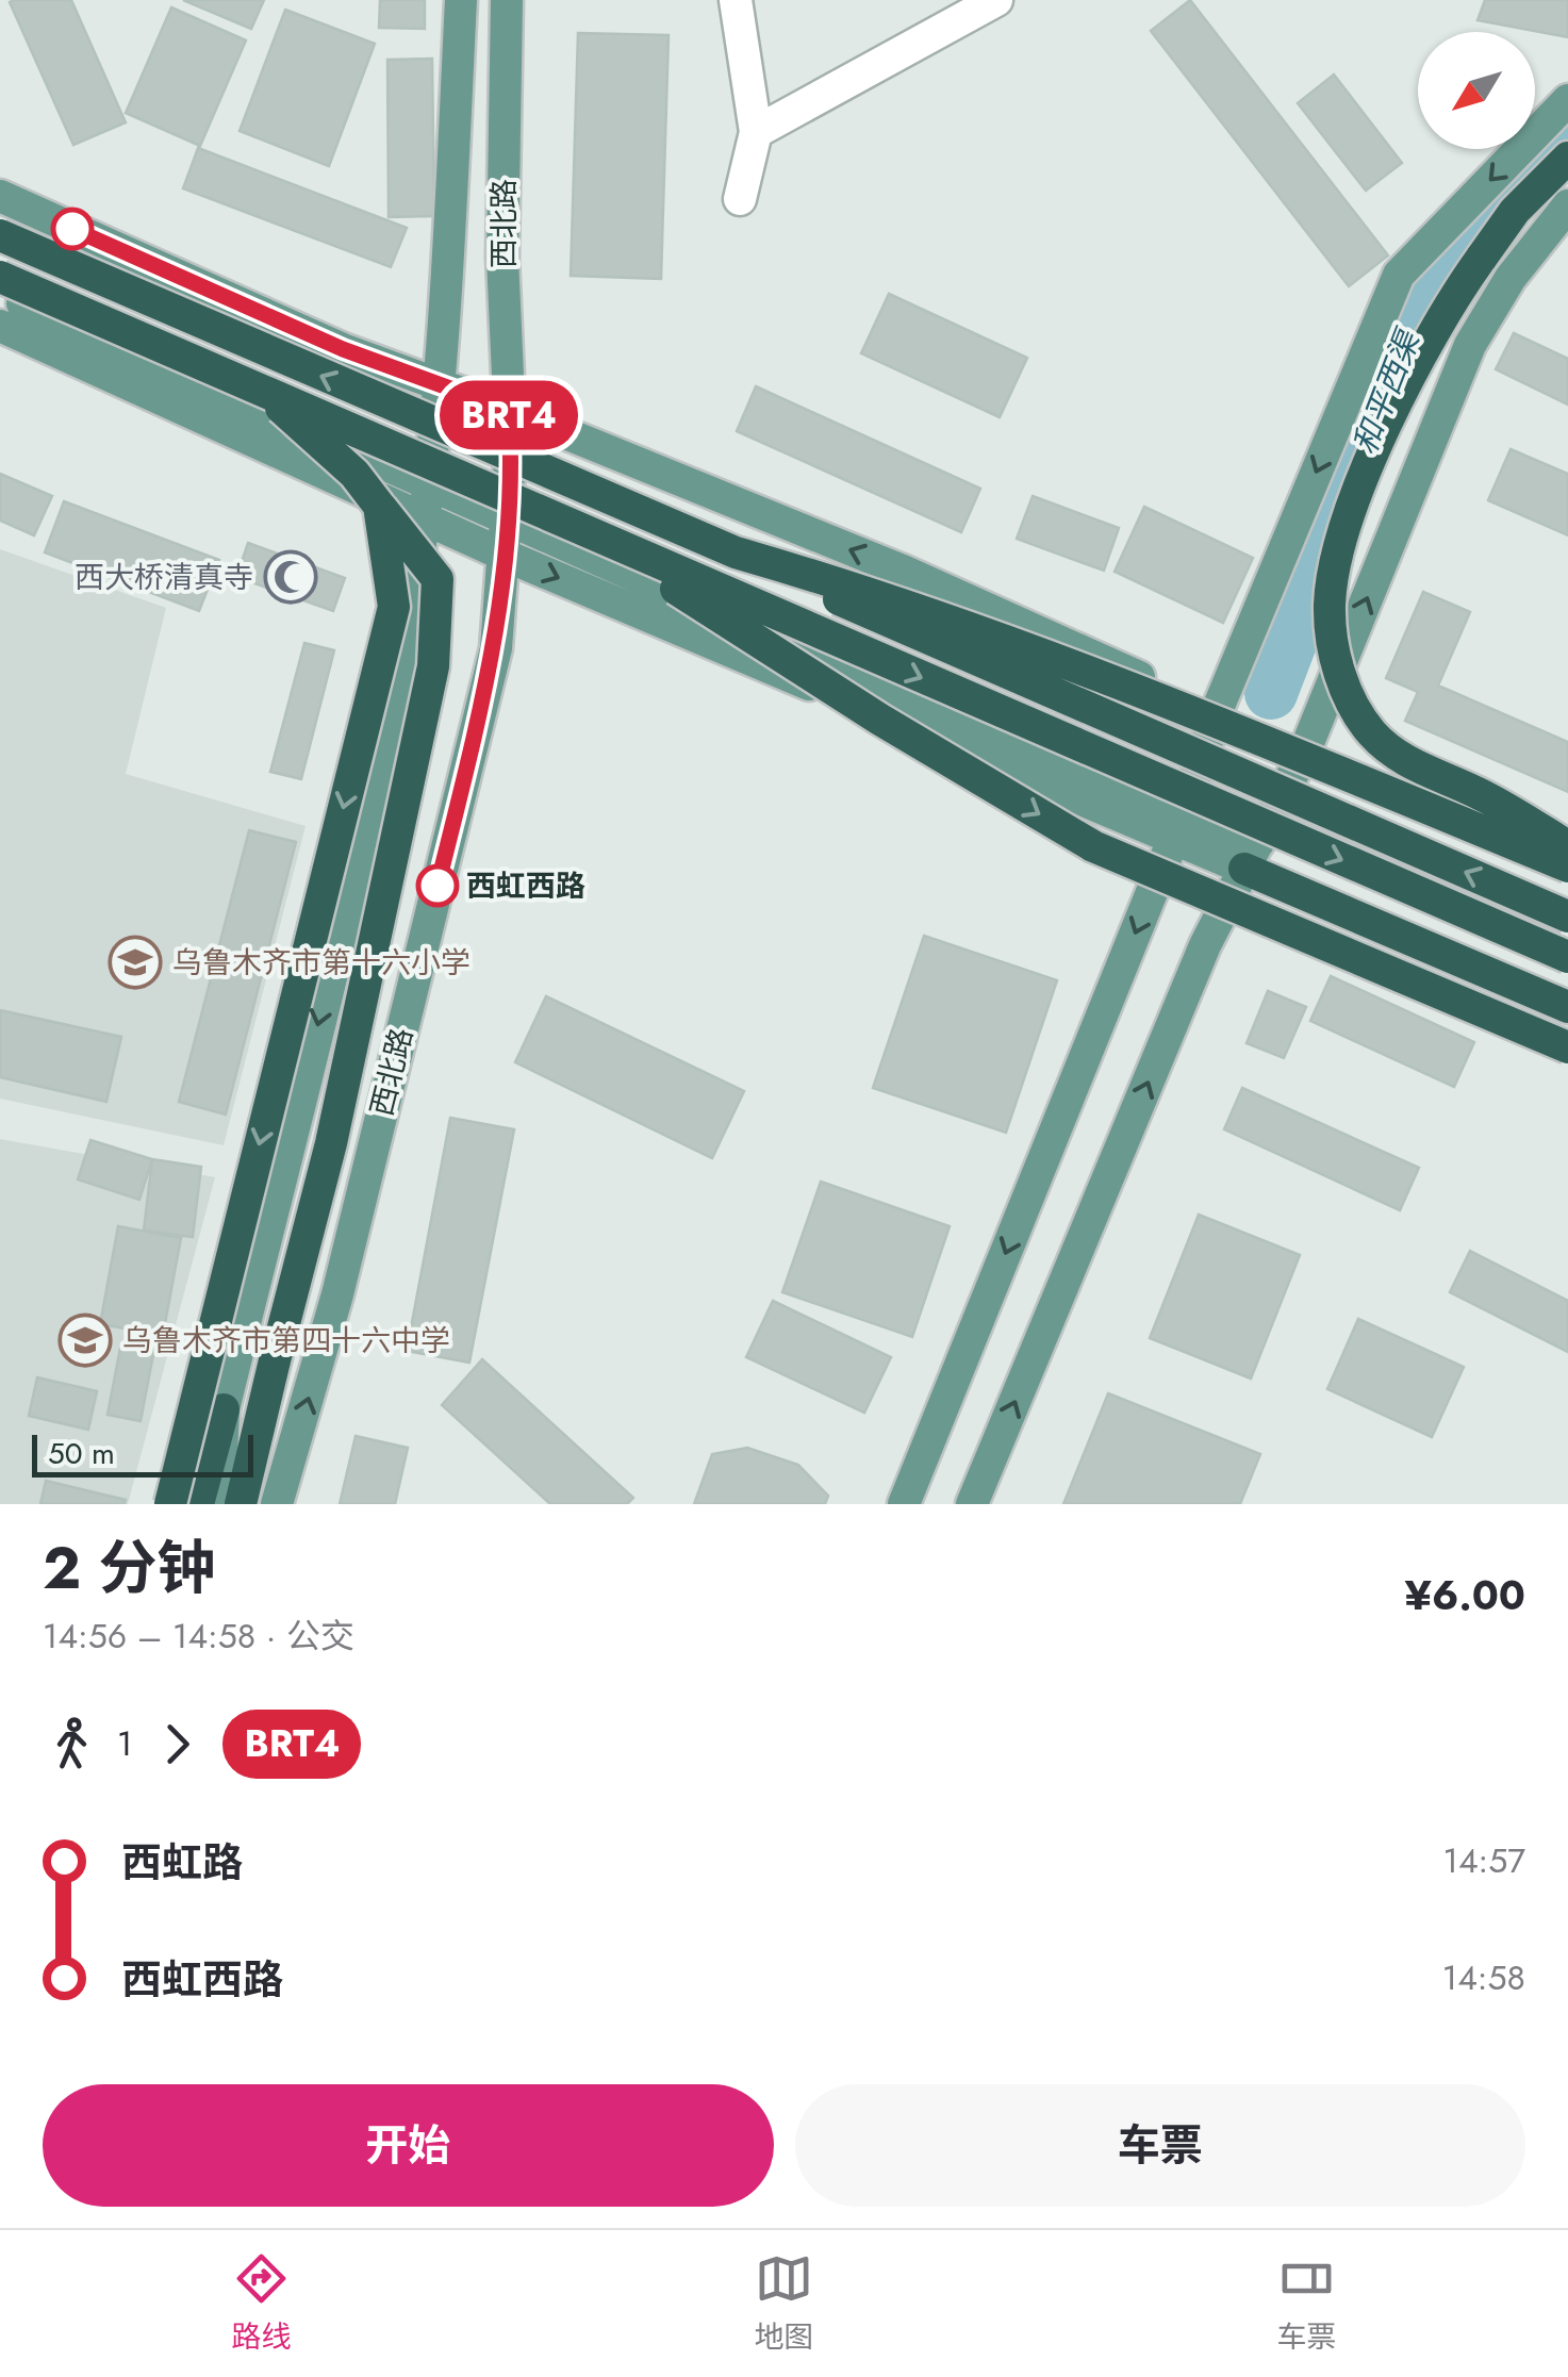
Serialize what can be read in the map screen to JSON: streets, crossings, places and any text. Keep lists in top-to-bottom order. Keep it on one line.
{"streets":{"main road":["西北路"]},"water":["和平西渠"],"places":{"mosque":["西大桥清真寺"],"other":["西虹西路"],"school or university":["乌鲁木齐市第十六小学","乌鲁木齐市第四十六中学"]},"lines":["bus line BRT4"],"scale_bar":"50 m","north":"bottom left","page":{"on_map":"BRT4","scale":"50 m","heading":["2 分钟","14:56 – 14:58 · 公交","¥6.00"],"legs":["1","BRT4"],"list":[{"name":"西虹路","value":"14:57"},{"name":"西虹西路","value":"14:58"}],"buttons":["开始","车票"],"tabs":["路线","地图","车票"]}}
